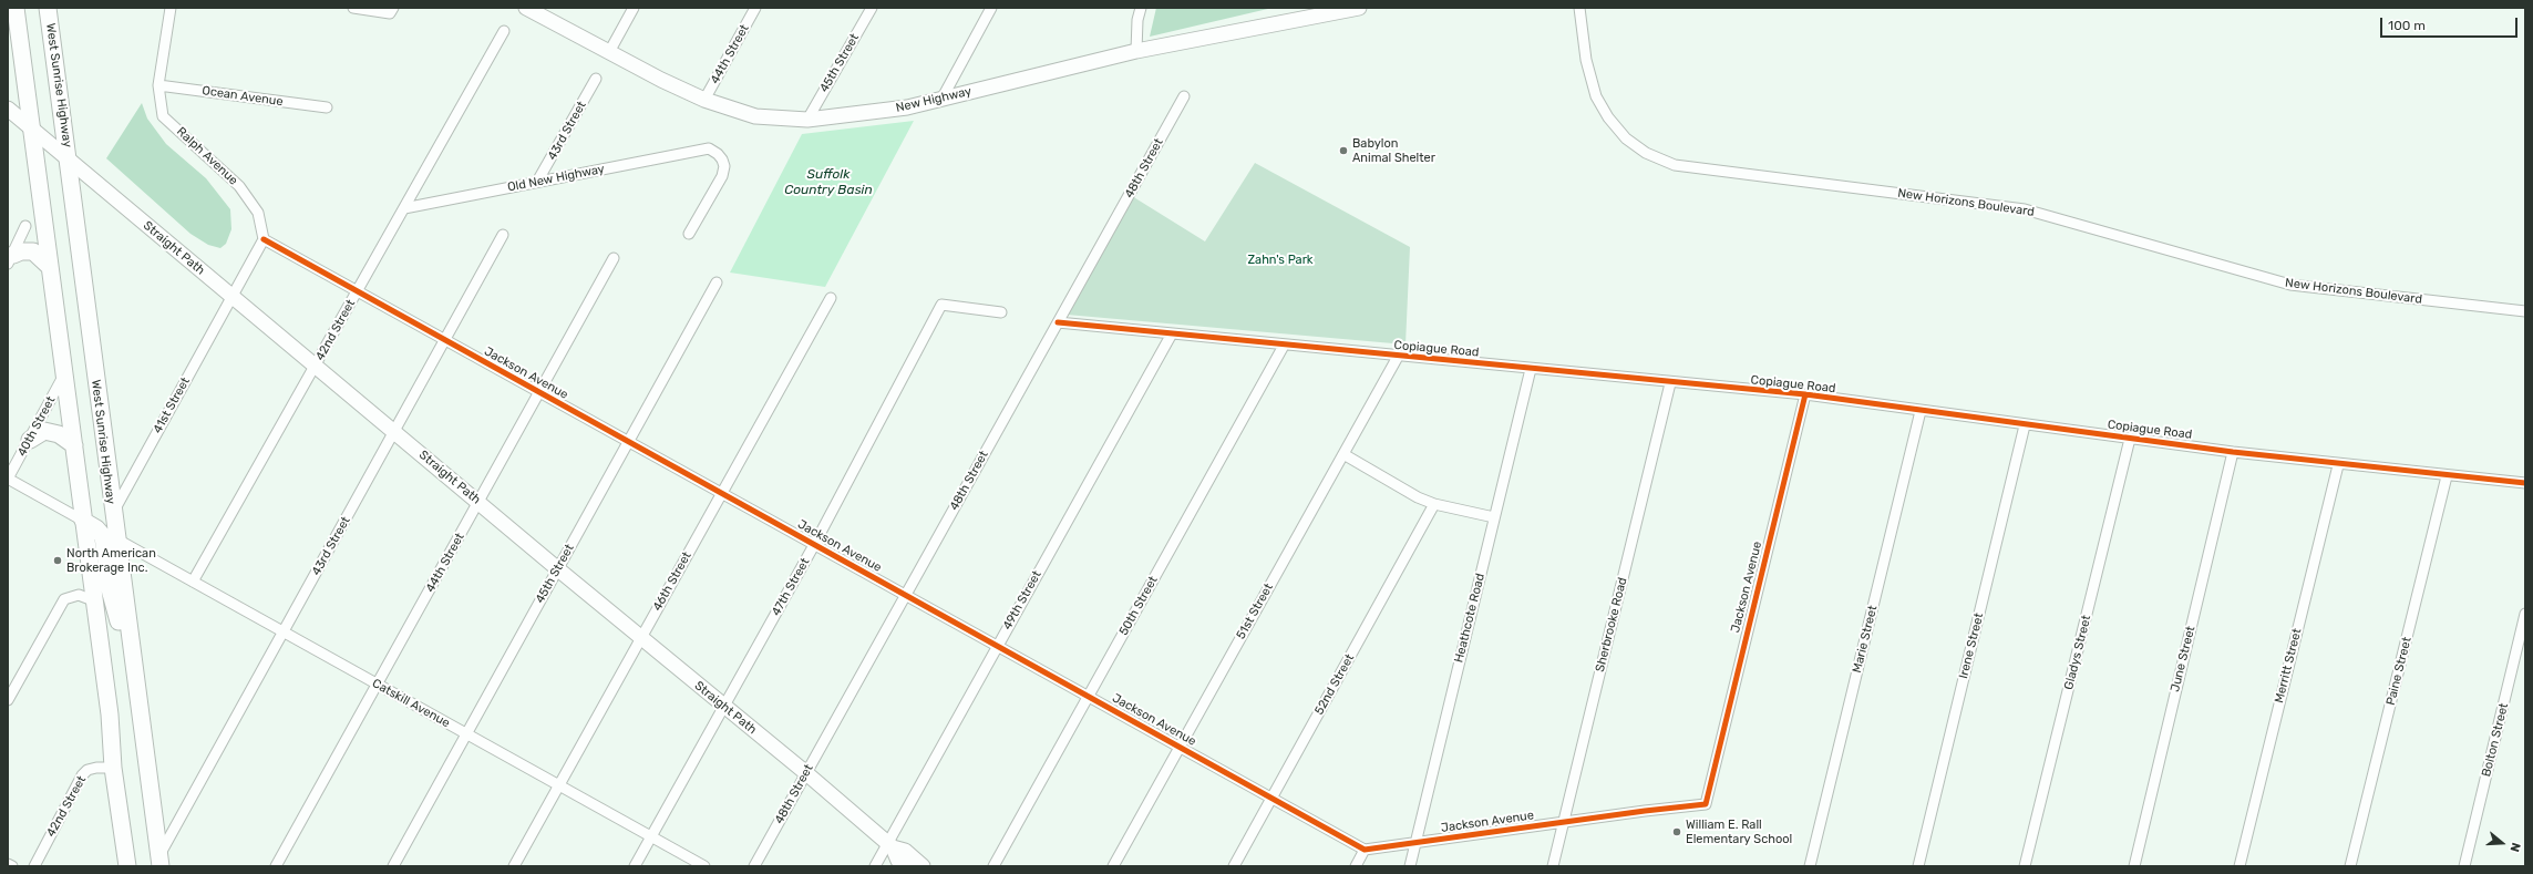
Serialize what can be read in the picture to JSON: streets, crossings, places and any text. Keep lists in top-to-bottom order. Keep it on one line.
{"streets":{"highway":["West Sunrise Highway"],"main road":["New Highway","Straight Path"],"street":["44th Street","45th Street","Ocean Avenue","43rd Street","Ralph Avenue","48th Street","Old New Highway","New Horizons Boulevard","42nd Street","Copiague Road","Jackson Avenue","41st Street","40th Street","46th Street","47th Street","49th Street","50th Street","51st Street","Heathcote Road","Sherbrooke Road","Marie Street","Irene Street","Gladys Street","June Street","Merritt Street","Paine Street","52nd Street","Catskill Avenue","Bolton Street"]},"crossings":[["44th Street","New Highway"],["44th Street","Straight Path"],["44th Street","Jackson Avenue"],["44th Street","Catskill Avenue"],["45th Street","New Highway"],["45th Street","Straight Path"],["45th Street","Jackson Avenue"],["45th Street","Catskill Avenue"],["West Sunrise Highway","43rd Street"],["West Sunrise Highway","Straight Path"],["West Sunrise Highway","41st Street"],["West Sunrise Highway","Catskill Avenue"],["Ocean Avenue","Ralph Avenue"],["43rd Street","Old New Highway"],["43rd Street","Straight Path"],["43rd Street","Jackson Avenue"],["43rd Street","Catskill Avenue"],["Ralph Avenue","Jackson Avenue"],["48th Street","Straight Path"],["48th Street","Copiague Road"],["48th Street","Jackson Avenue"],["Old New Highway","42nd Street"],["Straight Path","42nd Street"],["Straight Path","41st Street"],["Straight Path","46th Street"],["Straight Path","47th Street"],["Straight Path","49th Street"],["42nd Street","Jackson Avenue"],["42nd Street","Catskill Avenue"],["Copiague Road","Jackson Avenue"],["Copiague Road","49th Street"],["Copiague Road","50th Street"],["Copiague Road","51st Street"],["Copiague Road","Heathcote Road"],["Copiague Road","Sherbrooke Road"],["Copiague Road","Marie Street"],["Copiague Road","Irene Street"],["Copiague Road","Gladys Street"],["Copiague Road","June Street"],["Copiague Road","Merritt Street"],["Copiague Road","Paine Street"],["Jackson Avenue","46th Street"],["Jackson Avenue","47th Street"],["Jackson Avenue","49th Street"],["Jackson Avenue","50th Street"],["Jackson Avenue","51st Street"],["Jackson Avenue","Heathcote Road"],["Jackson Avenue","Sherbrooke Road"],["Jackson Avenue","52nd Street"],["46th Street","Catskill Avenue"],["47th Street","Catskill Avenue"]],"water":["Suffolk Country Basin"],"parks":["Zahn's Park"],"places":["Babylon Animal Shelter","North American Brokerage Inc.","William E. Rall Elementary School"],"scale_bar":"100 m","north":"right"}
